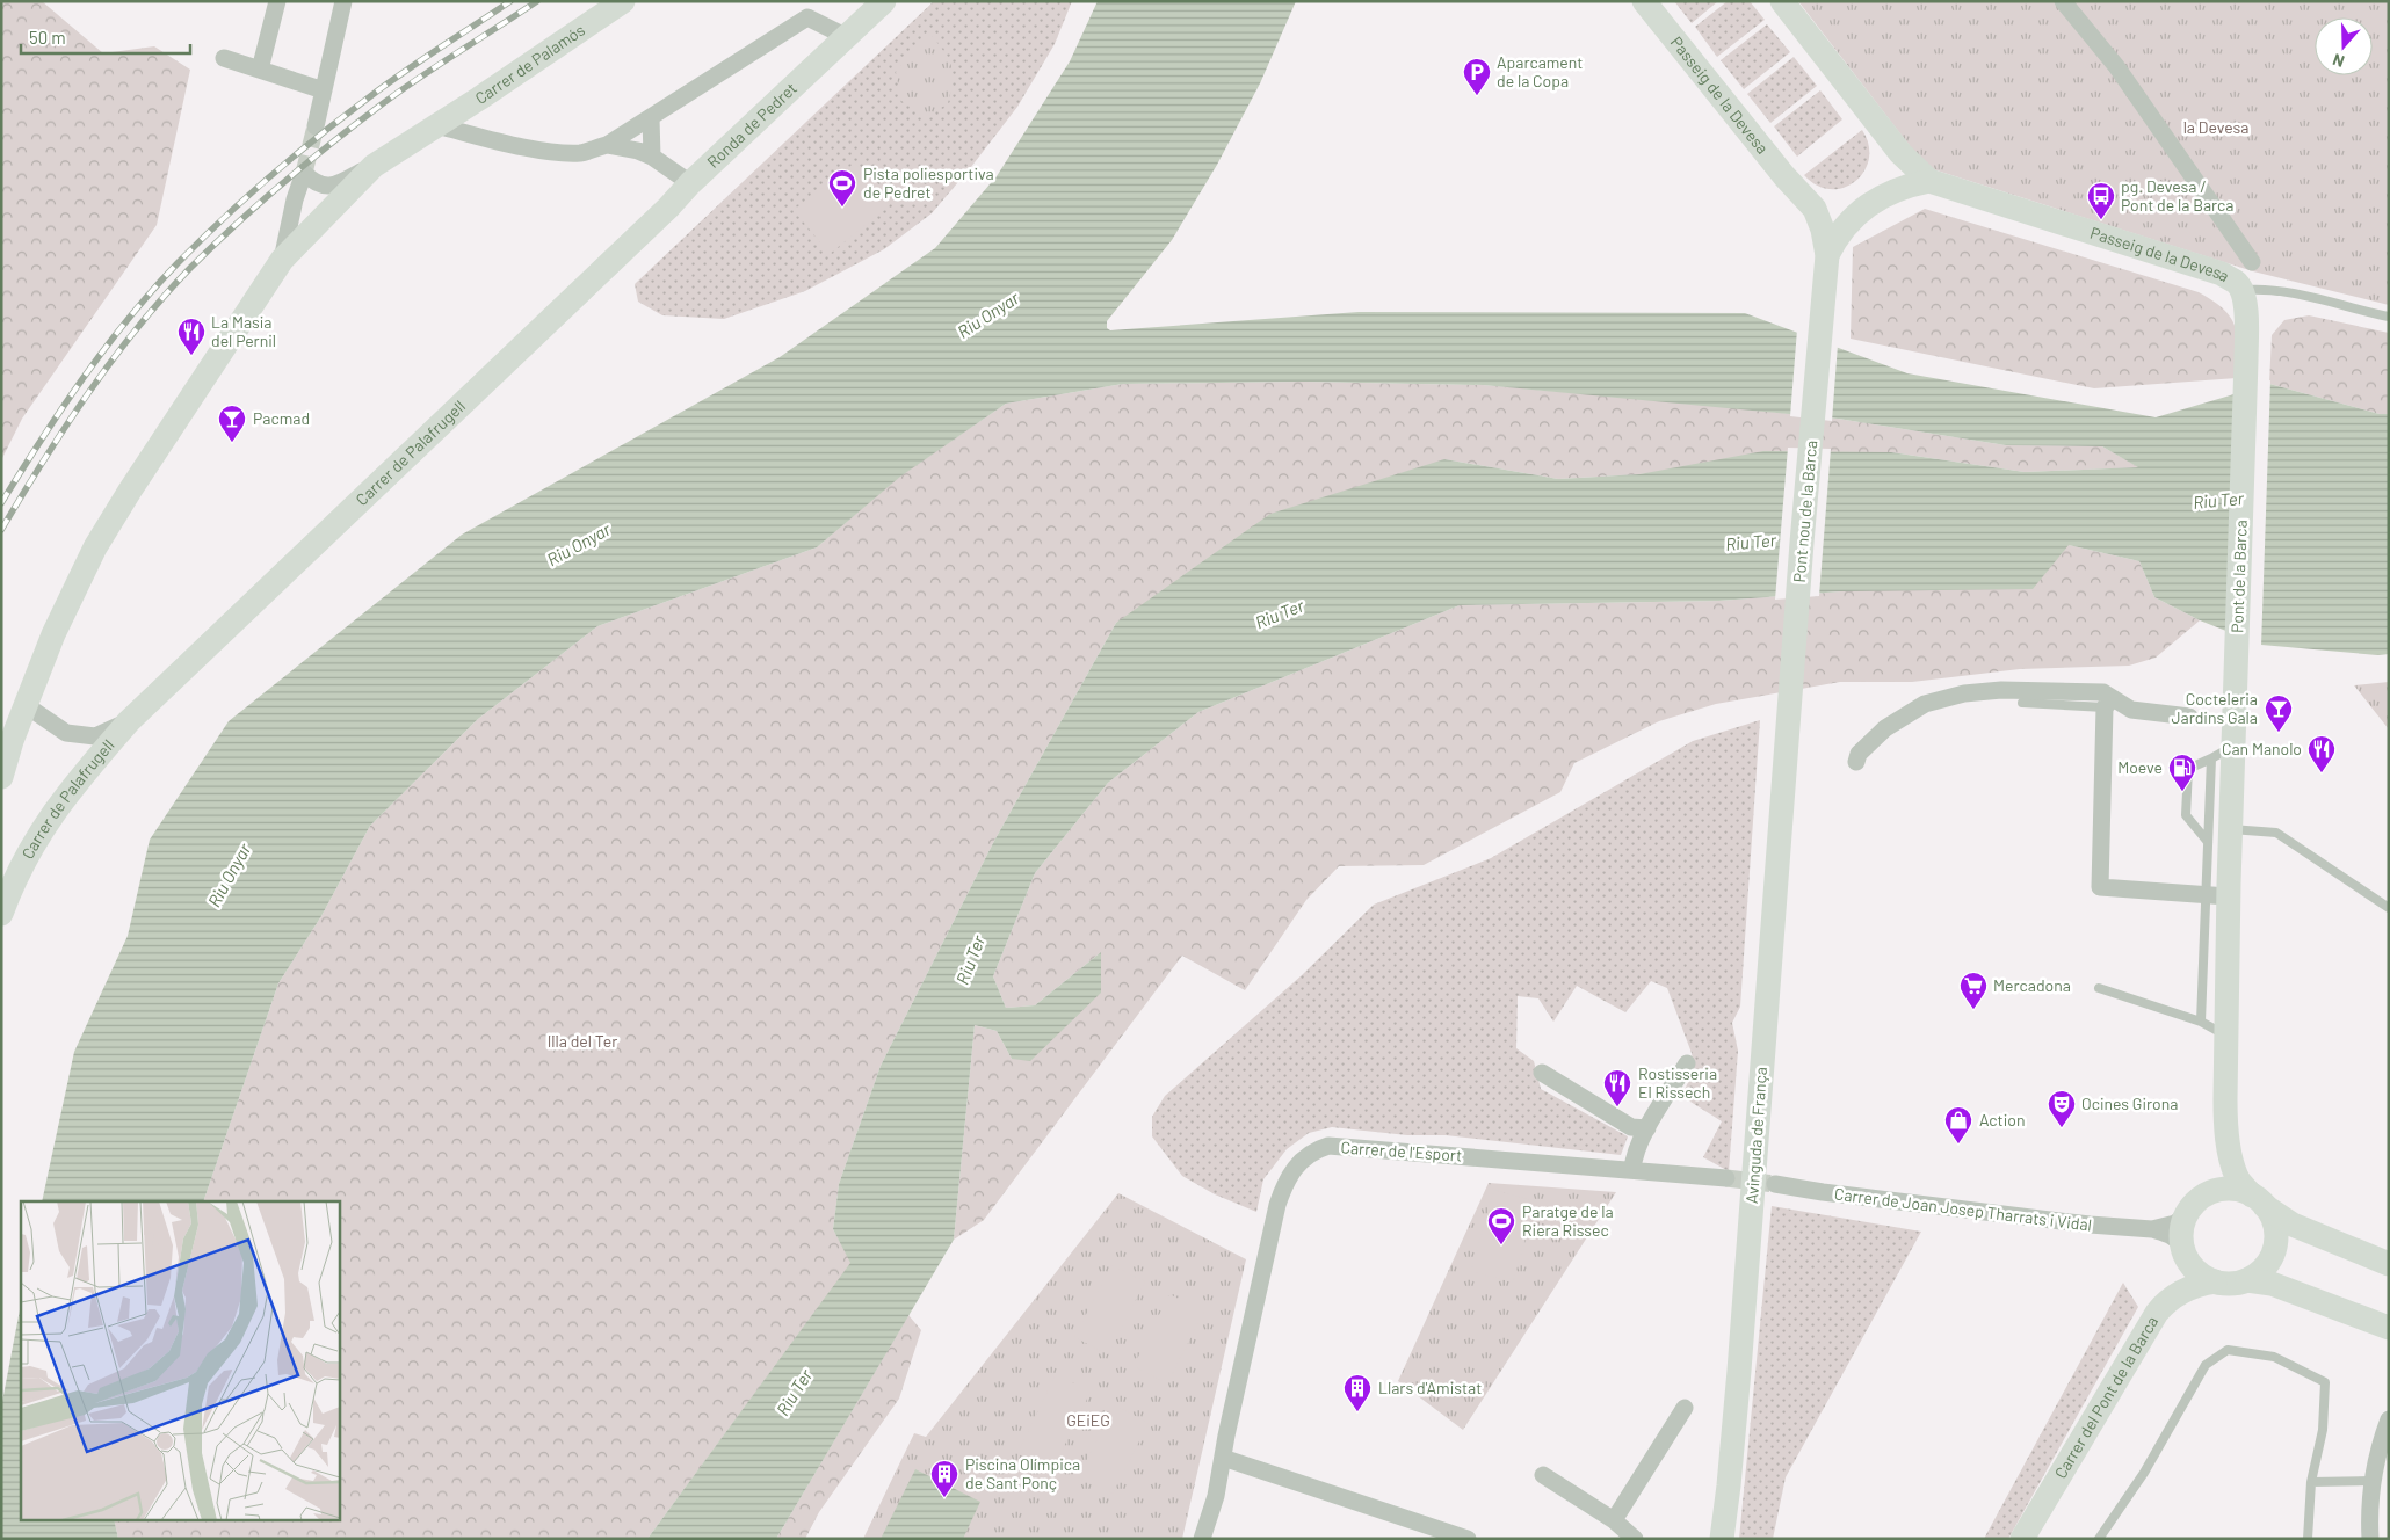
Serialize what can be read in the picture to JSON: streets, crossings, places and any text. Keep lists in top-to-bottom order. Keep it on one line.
{"streets":{"main road":["Carrer de Palamós","Passeig de la Devesa","Ronda de Pedret","Carrer de Palafrugell","Pont nou de la Barca","Pont de la Barca","Avinguda de França","Carrer del Pont de la Barca"],"street":["Carrer de l'Esport","Carrer de Joan Josep Tharrats i Vidal"]},"crossings":[["Carrer de Palamós","Carrer de Palafrugell"],["Passeig de la Devesa","Pont nou de la Barca"],["Passeig de la Devesa","Pont de la Barca"],["Ronda de Pedret","Carrer de Palafrugell"],["Pont nou de la Barca","Avinguda de França"],["Carrer de Joan Josep Tharrats i Vidal","Carrer del Pont de la Barca"]],"water":["Riu Onyar","Riu Ter"],"parks":["la Devesa","Illa del Ter","GEiEG"],"places":{"parking":["Aparcament de la Copa"],"sports":["Pista poliesportiva de Pedret","Paratge de la Riera Rissec"],"bus stop":["pg. Devesa / Pont de la Barca"],"restaurant":["La Masia del Pernil","Can Manolo","Rostisseria El Rissech"],"bar":["Pacmad","Cocteleria Jardins Gala"],"fuel station":["Moeve"],"supermarket":["Mercadona"],"theatre":["Ocines Girona"],"shop":["Action"],"building":["Llars d'Amistat","Piscina Olímpica de Sant Ponç"]},"scale_bar":"50 m","north":"bottom"}
